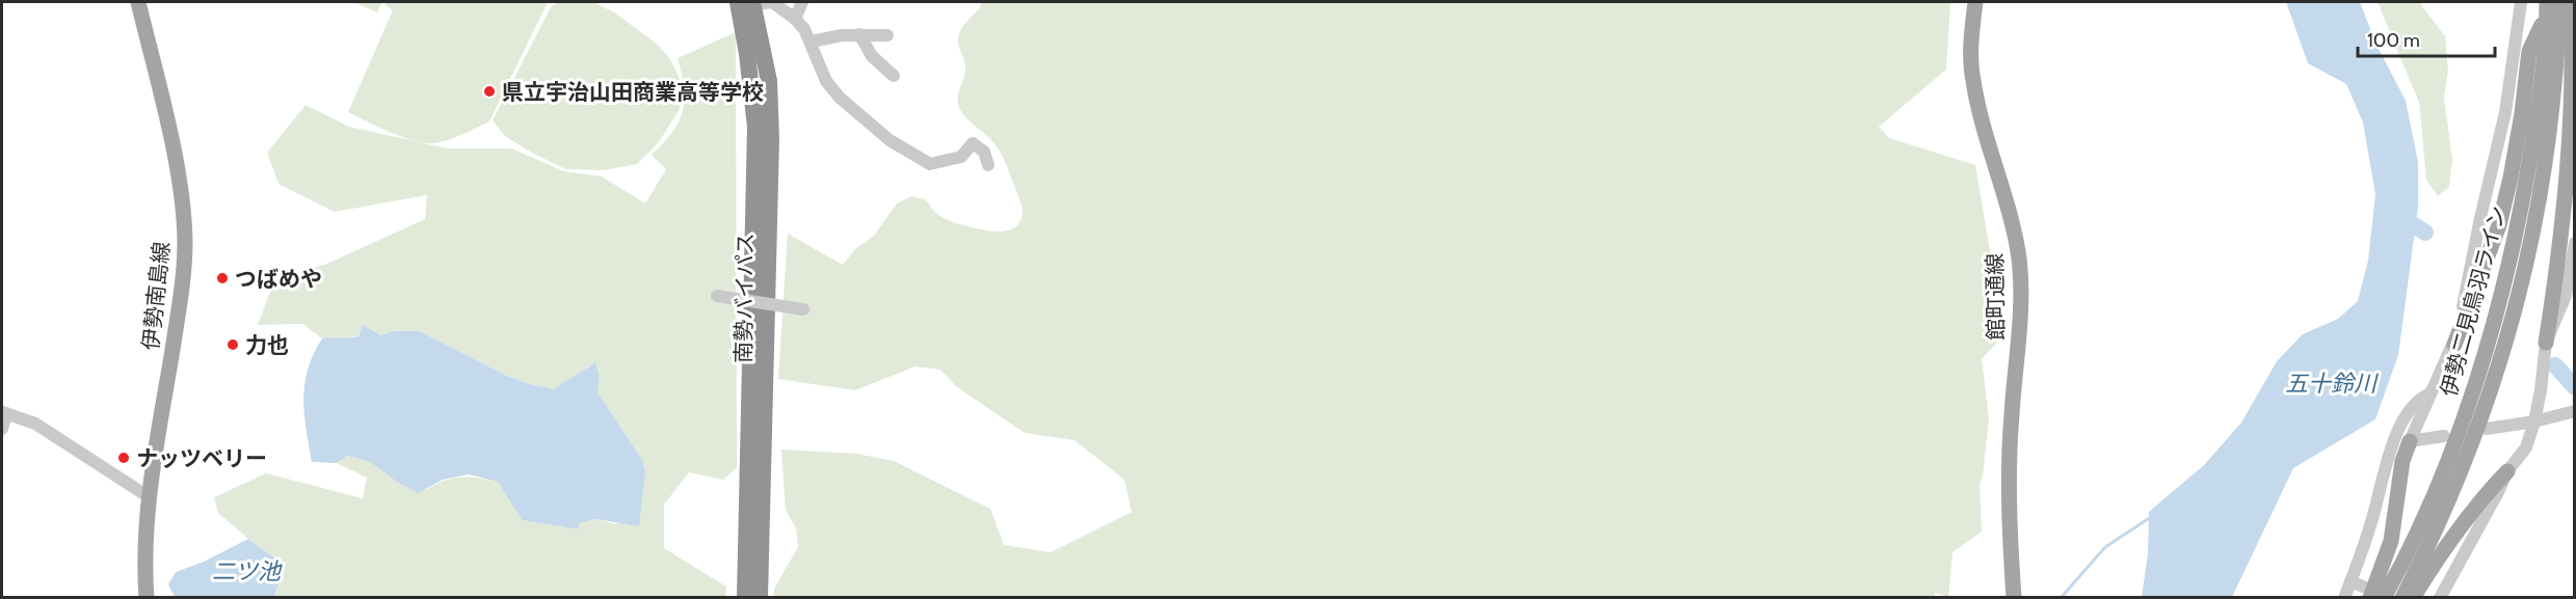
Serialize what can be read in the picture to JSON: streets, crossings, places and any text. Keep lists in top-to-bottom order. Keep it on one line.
{"streets":{"highway":["南勢バイパス"],"main road":["伊勢南島線","館町通線","伊勢二見鳥羽ライン"]},"water":["五十鈴川","二ツ池"],"places":["県立宇治山田商業高等学校","つばめや","力也","ナッツベリー"],"scale_bar":"100 m"}
